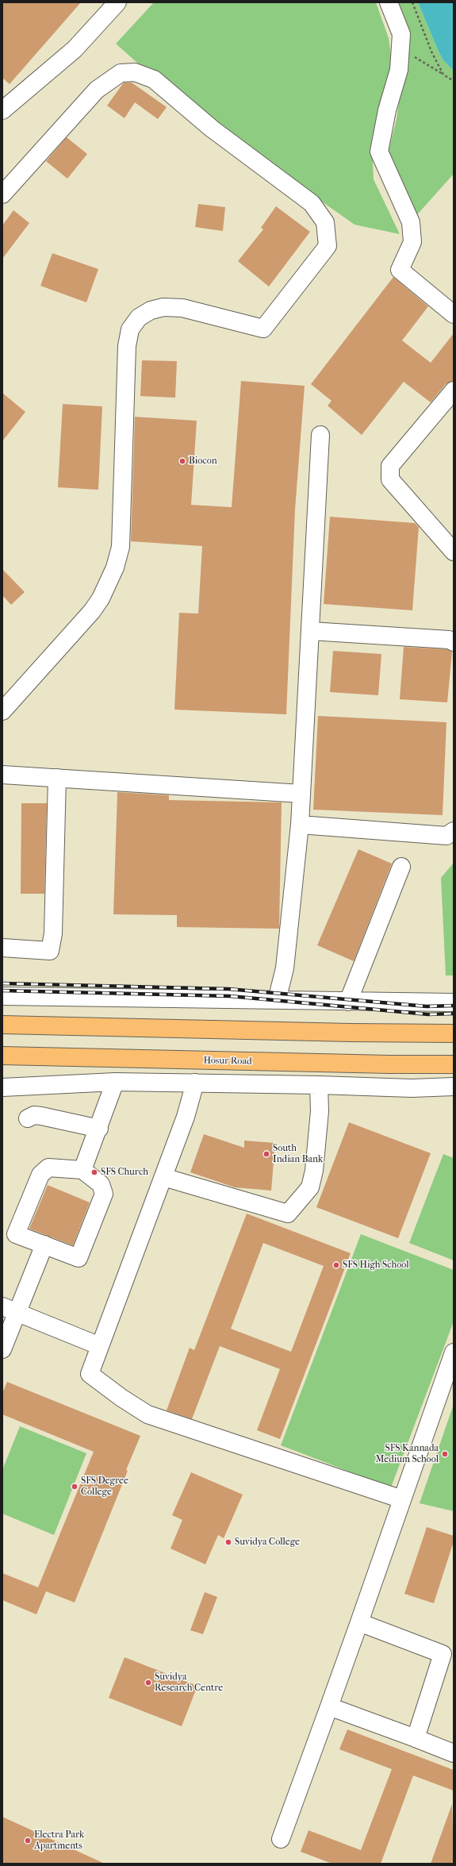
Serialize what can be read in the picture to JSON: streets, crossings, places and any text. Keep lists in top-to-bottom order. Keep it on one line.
{"streets":{"highway":["Hosur Road"]},"places":["Biocon","South Indian Bank","SFS Church","SFS High School","SFS Kannada Medium School","SFS Degree College","Suvidya College","Suvidya Research Centre","Electra Park Apartments"]}
